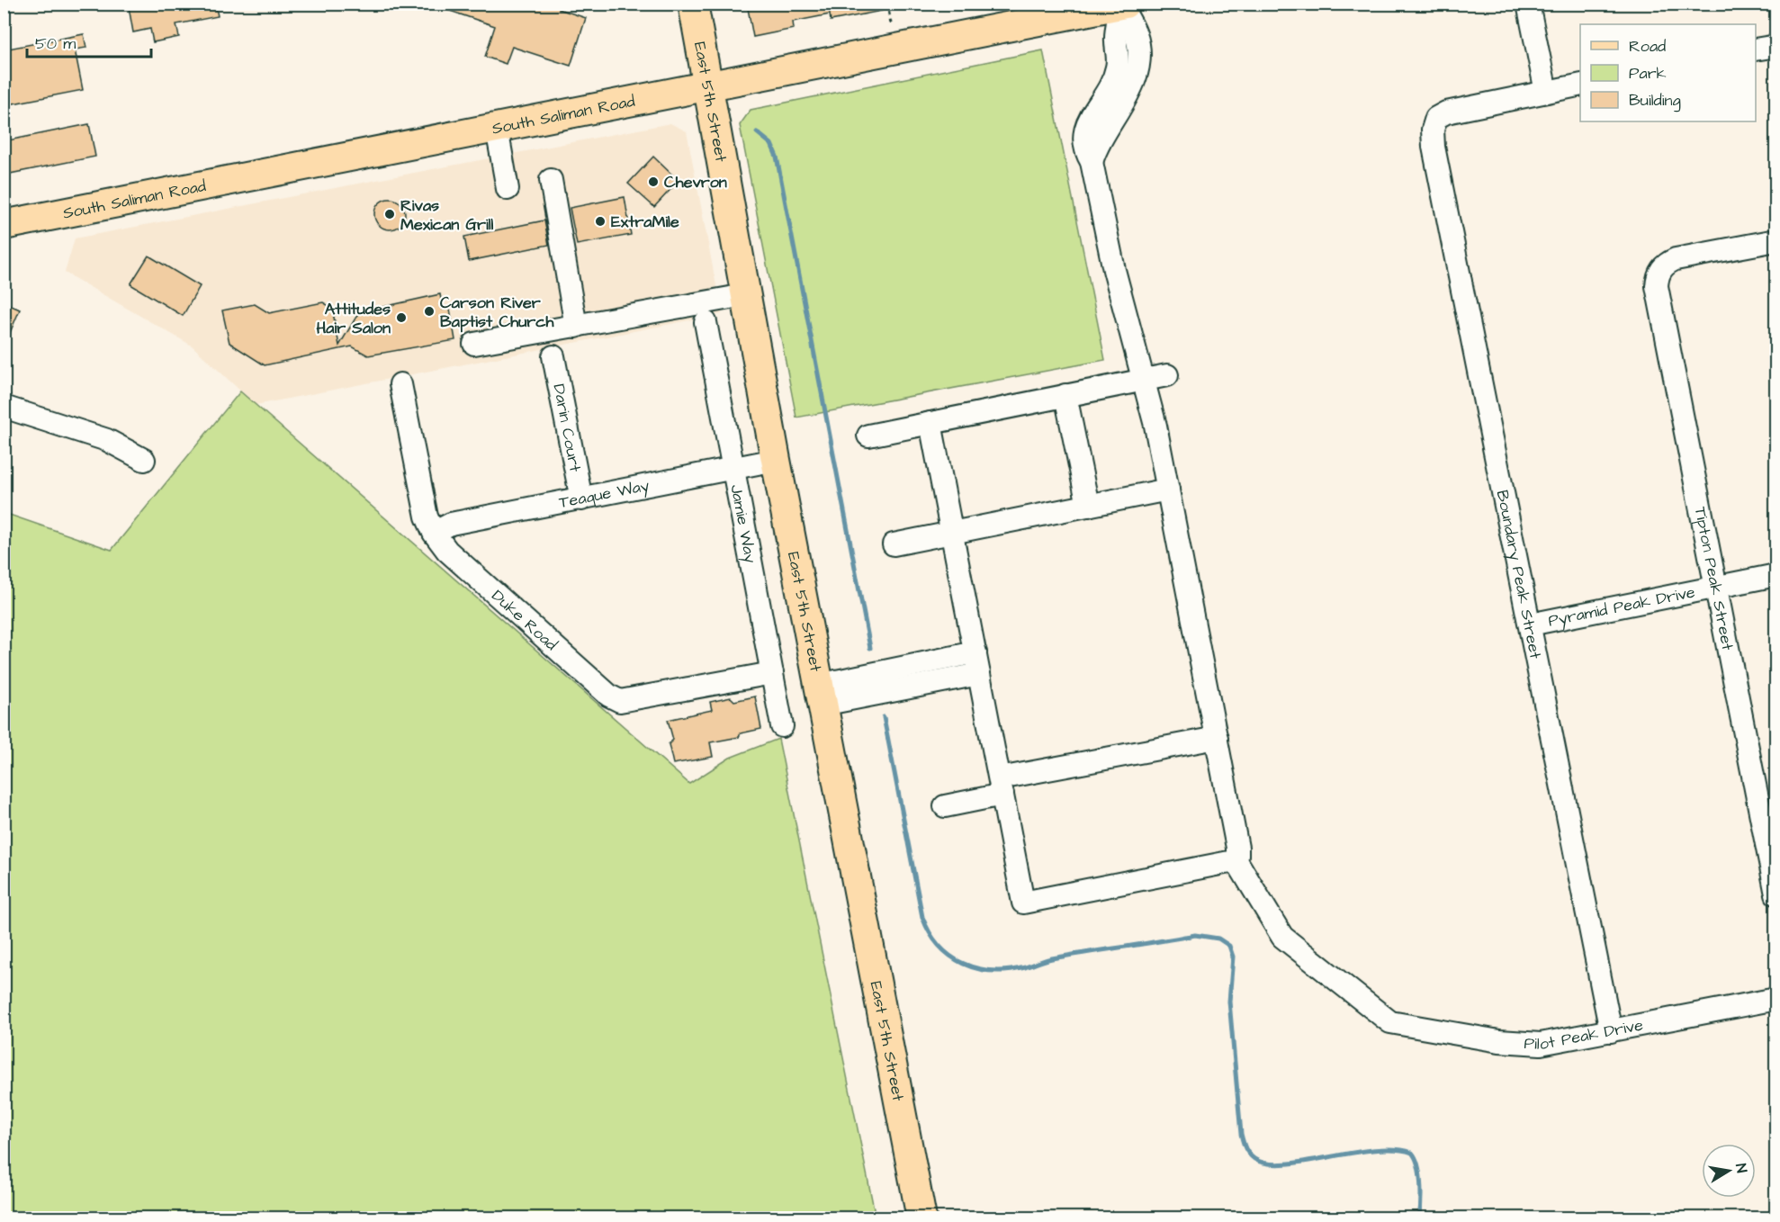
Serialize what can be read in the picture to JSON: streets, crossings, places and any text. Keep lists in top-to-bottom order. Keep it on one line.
{"streets":{"main road":["East 5th Street","South Saliman Road"],"street":["Darin Court","Teaque Way","Jamie Way","Boundary Peak Street","Tipton Peak Street","Pyramid Peak Drive","Duke Road","Pilot Peak Drive"]},"crossings":[["East 5th Street","South Saliman Road"],["East 5th Street","Teaque Way"],["Darin Court","Teaque Way"],["Teaque Way","Jamie Way"],["Teaque Way","Duke Road"],["Jamie Way","Duke Road"],["Boundary Peak Street","Pyramid Peak Drive"],["Boundary Peak Street","Pilot Peak Drive"],["Tipton Peak Street","Pyramid Peak Drive"]],"places":["Chevron","Rivas Mexican Grill","ExtraMile","Carson River Baptist Church","Attitudes Hair Salon"],"legend":["Road","Park","Building"],"scale_bar":"50 m","north":"right"}
